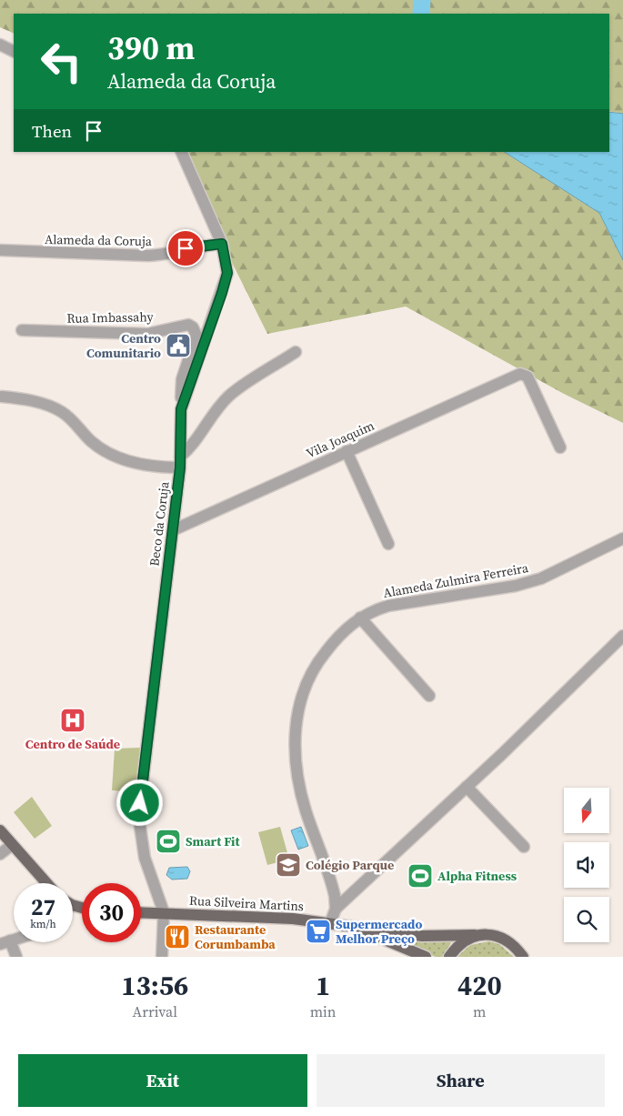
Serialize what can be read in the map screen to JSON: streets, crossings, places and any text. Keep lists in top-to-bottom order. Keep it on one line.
{"streets":{"main road":["Rua Silveira Martins"],"street":["Alameda da Coruja","Rua Imbassahy","Vila Joaquim","Beco da Coruja","Alameda Zulmira Ferreira"]},"crossings":[["Alameda da Coruja","Beco da Coruja"],["Rua Imbassahy","Beco da Coruja"],["Vila Joaquim","Beco da Coruja"],["Beco da Coruja","Rua Silveira Martins"],["Alameda Zulmira Ferreira","Rua Silveira Martins"]],"places":{"public building":["Centro Comunitario"],"hospital":["Centro de Saúde"],"sports":["Smart Fit","Alpha Fitness"],"school or university":["Colégio Parque"],"supermarket":["Supermercado Melhor Preço"],"restaurant":["Restaurante Corumbamba"]},"north":"bottom","page":{"turn":["390 m","Alameda da Coruja"],"then":"Then","speed":"27 km/h","limit":"30","eta":["13:56","Arrival","1","min","420","m"],"buttons":["Exit","Share"]}}
